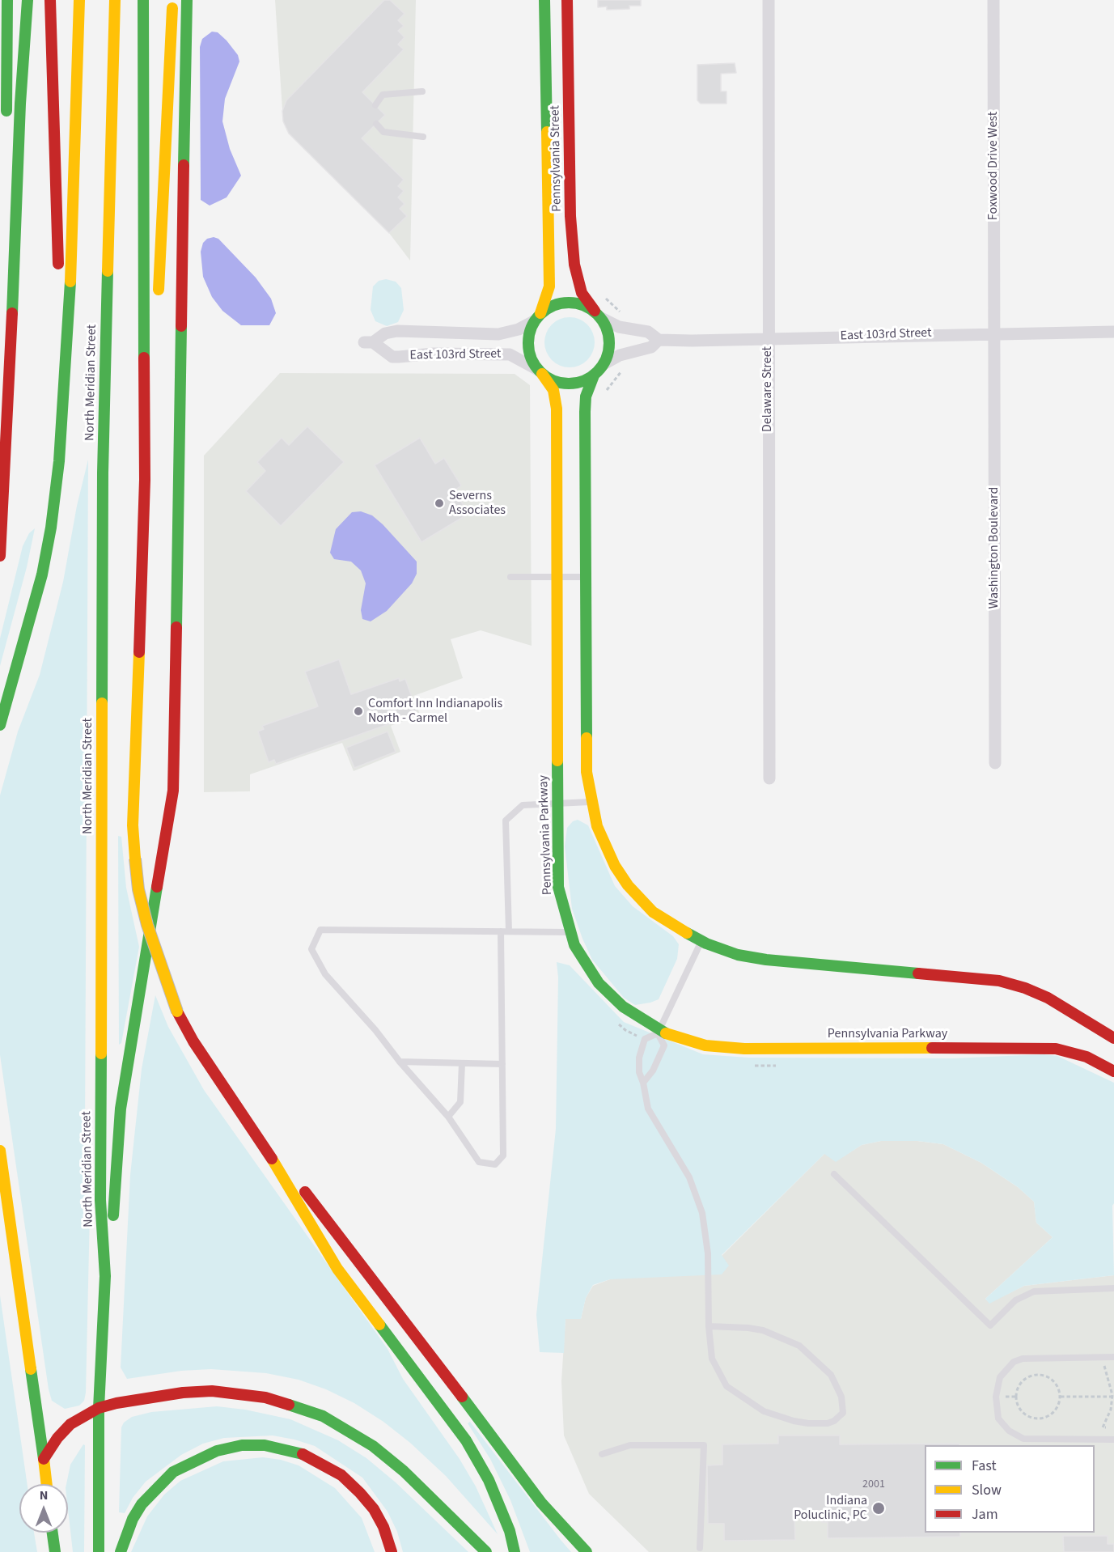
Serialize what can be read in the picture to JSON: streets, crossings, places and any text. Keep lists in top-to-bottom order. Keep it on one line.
{"streets":{"main road":["Pennsylvania Street","North Meridian Street","Pennsylvania Parkway"],"street":["Foxwood Drive West","East 103rd Street","Delaware Street","Washington Boulevard"]},"crossings":[["Pennsylvania Street","East 103rd Street"],["Pennsylvania Street","Pennsylvania Parkway"],["Foxwood Drive West","East 103rd Street"],["Foxwood Drive West","Washington Boulevard"],["East 103rd Street","Delaware Street"],["East 103rd Street","Washington Boulevard"],["East 103rd Street","Pennsylvania Parkway"]],"places":["Severns Associates","Comfort Inn Indianapolis North - Carmel","Indiana Poluclinic, PC"],"house_numbers":["2001"],"legend":["Fast","Slow","Jam"],"north":"top"}
